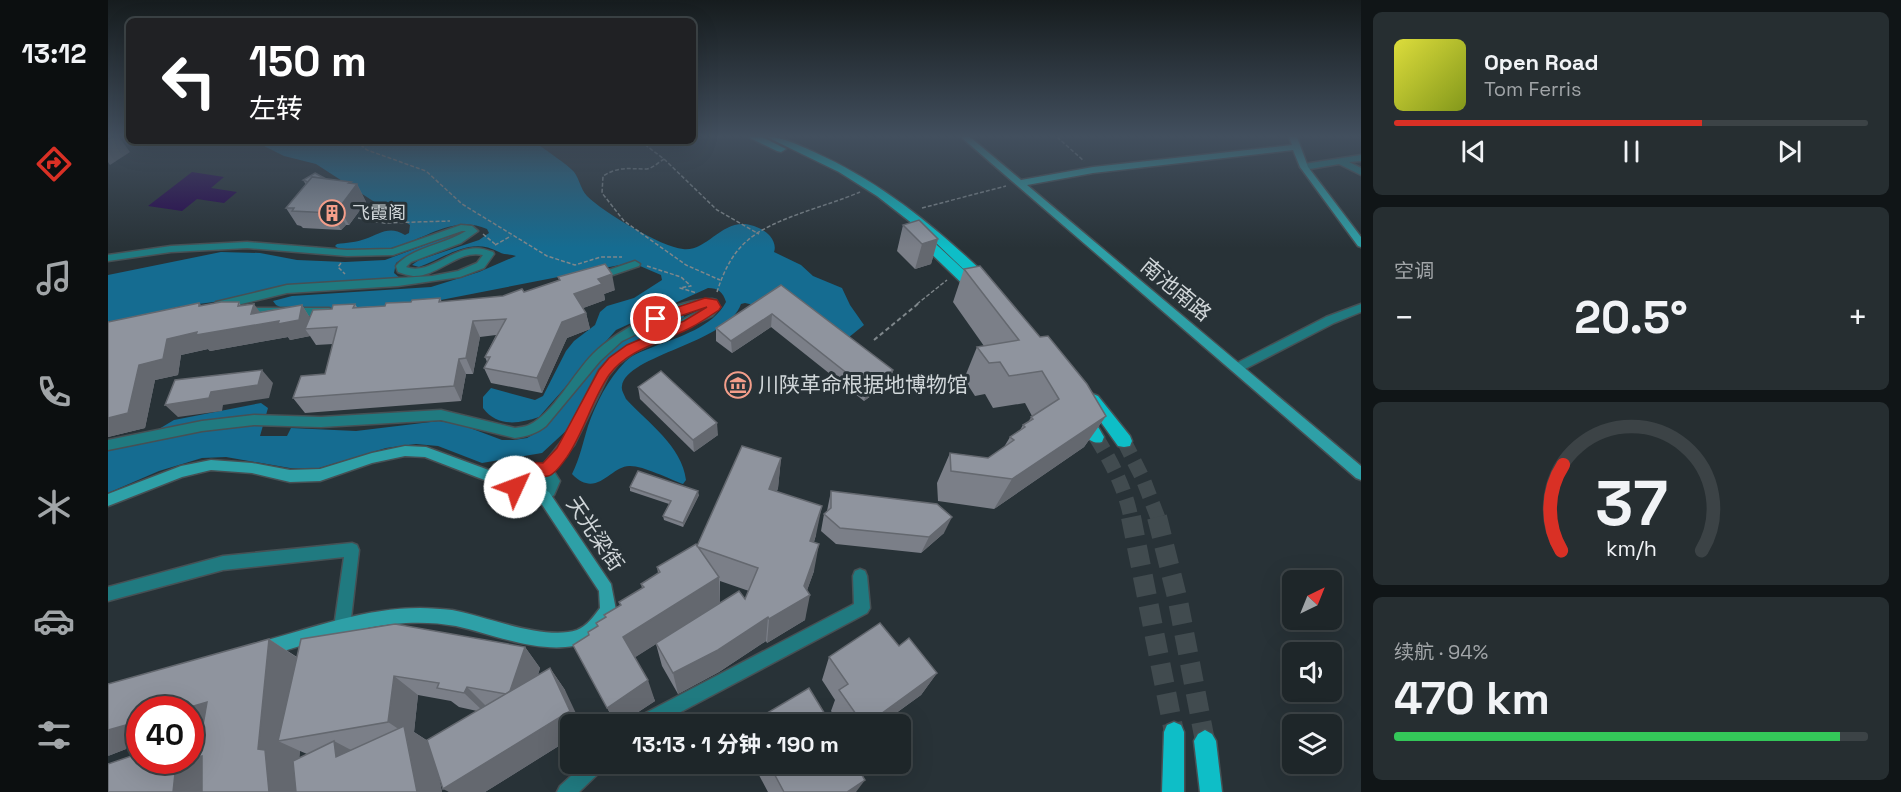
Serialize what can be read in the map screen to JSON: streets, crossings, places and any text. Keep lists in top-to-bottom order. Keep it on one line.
{"streets":{"street":["南池南路","天光梁街"]},"places":{"building":["飞霞阁"],"museum":["川陕革命根据地博物馆"]},"north":"top right","page":{"tabs":"13:12","turn":["150 m","左转"],"song":["Open Road","Tom Ferris"],"tile":["空调",["续航 · 94%","470 km"]],"heat":["−","20.5°","+"],"limit":"40","trip":"13:13 · 1 分钟 · 190 m","gauge":["37","km/h"]}}
